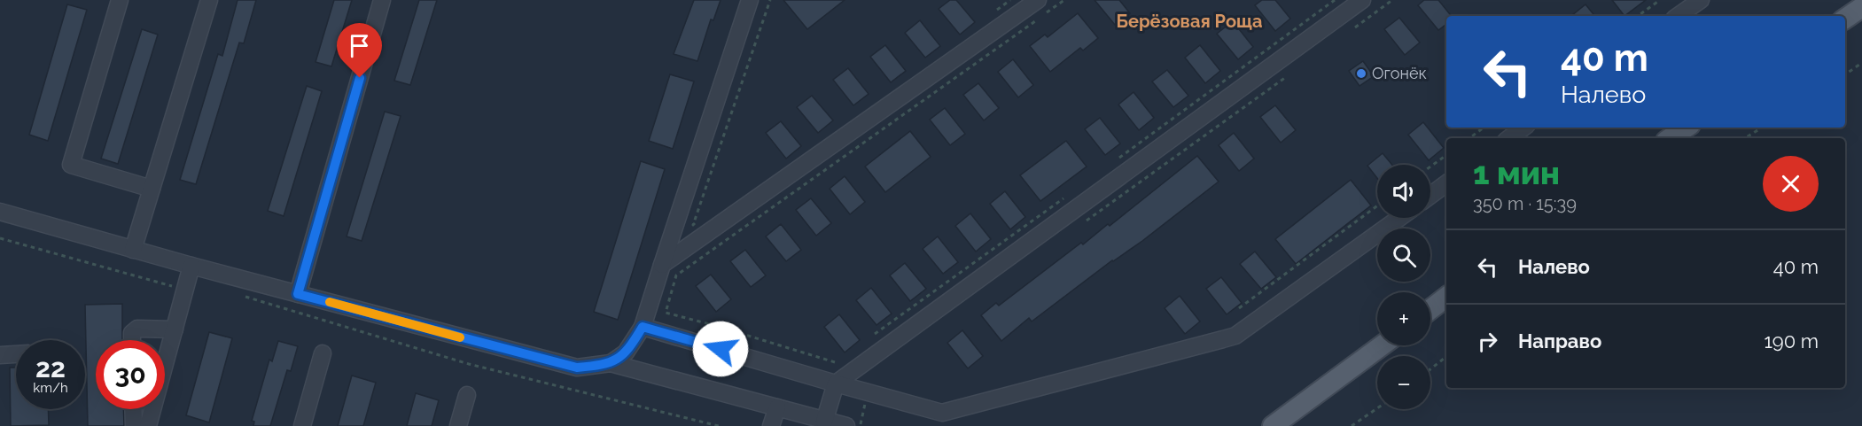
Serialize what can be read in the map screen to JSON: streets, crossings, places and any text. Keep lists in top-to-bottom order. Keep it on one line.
{"districts":["Берёзовая Роща"],"places":["Огонёк"],"page":{"turn":["40 m","Налево"],"heading":["1 мин","350 m · 15:39"],"map_buttons":["+","−"],"list":[{"name":"Налево","value":"40 m"},{"name":"Направо","value":"190 m"}],"speed":"22 km/h","limit":"30"}}
